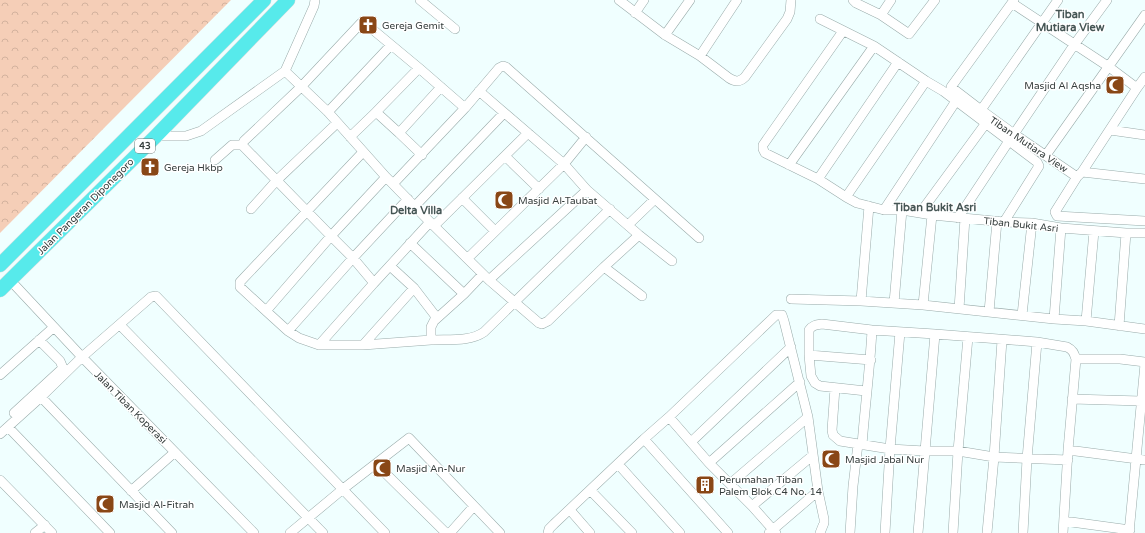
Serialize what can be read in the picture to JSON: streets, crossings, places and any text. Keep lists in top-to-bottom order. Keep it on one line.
{"streets":{"highway":["43","Jalan Pangeran Diponegoro"],"street":["Tiban Mutiara View","Tiban Bukit Asri","Jalan Tiban Koperasi"]},"crossings":[["Jalan Pangeran Diponegoro","Jalan Tiban Koperasi"]],"districts":["Tiban Mutiara View","Tiban Bukit Asri","Delta Villa"],"places":{"church":["Gereja Gemit","Gereja Hkbp"],"mosque":["Masjid Al Aqsha","Masjid Al-Taubat","Masjid Jabal Nur","Masjid An-Nur","Masjid Al-Fitrah"],"building":["Perumahan Tiban Palem Blok C4 No. 14"]}}
